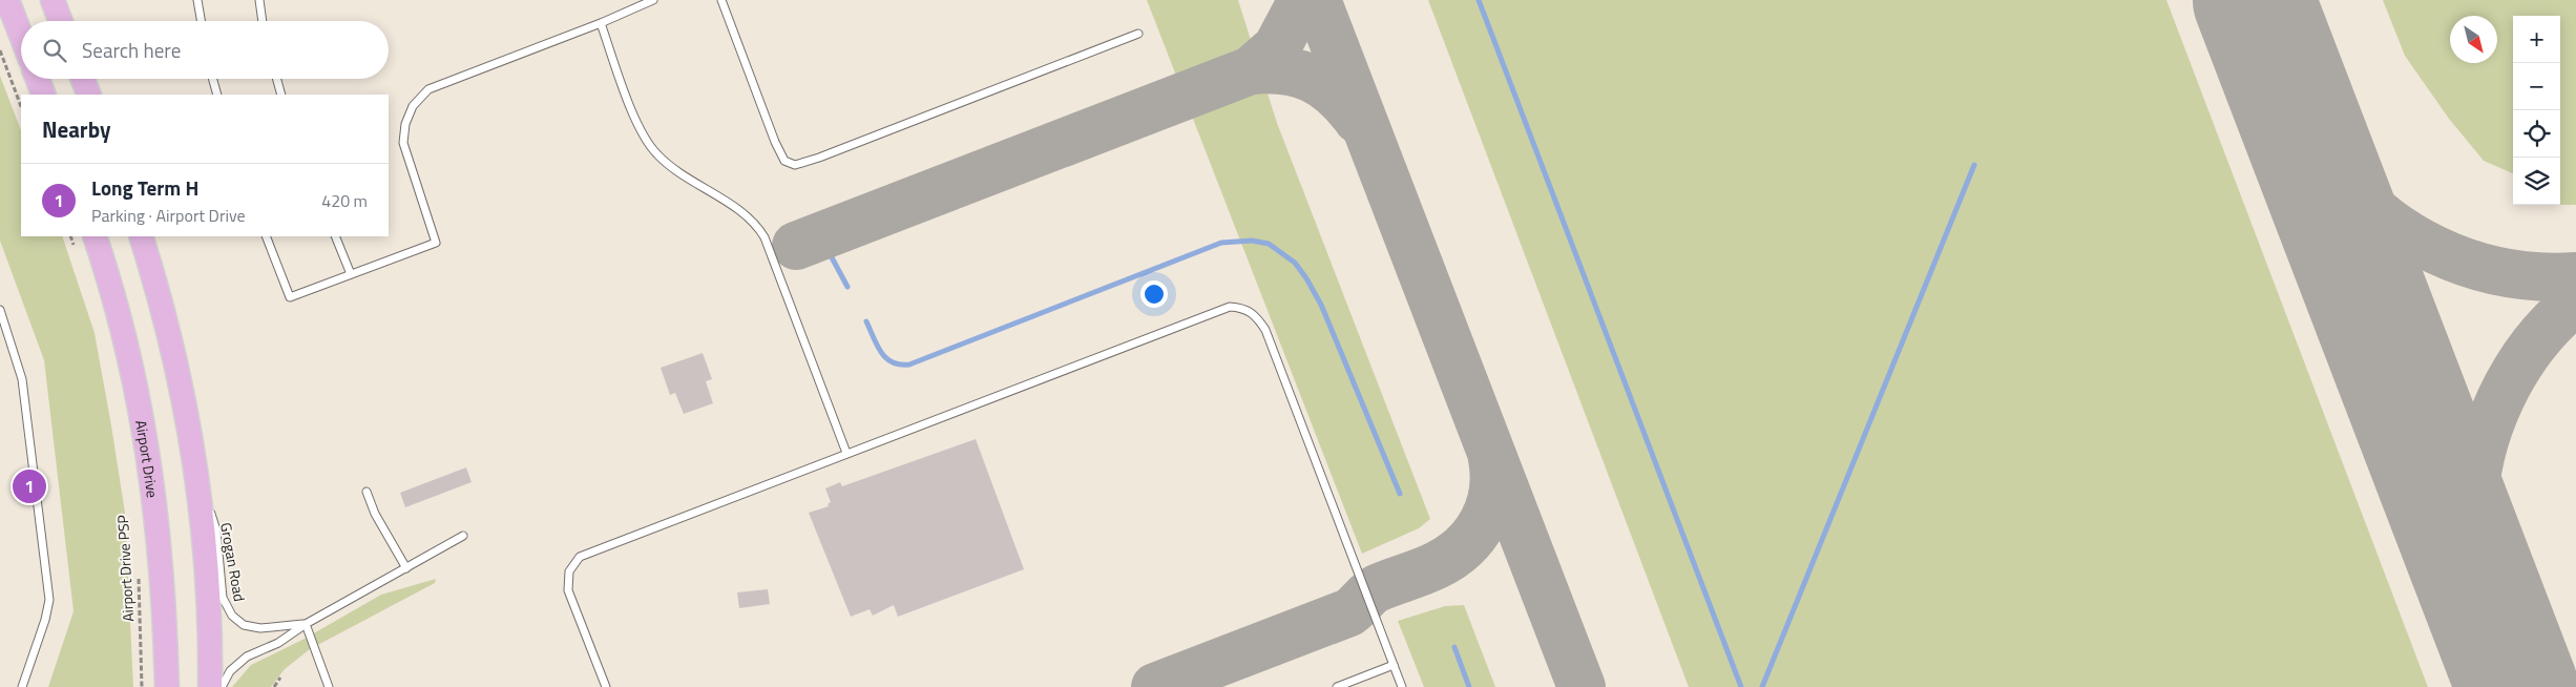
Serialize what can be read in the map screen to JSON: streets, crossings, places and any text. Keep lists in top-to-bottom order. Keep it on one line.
{"streets":{"main road":["Airport Drive"],"lane":["Grogan Road"],"path":["Airport Drive PSP"]},"north":"bottom right","page":{"map_buttons":["+","−"],"search":"Search here","heading":"Nearby","list":[{"mark":"1","name":"Long Term H","note":"Parking · Airport Drive","value":"420 m"}],"pins":"1"}}
